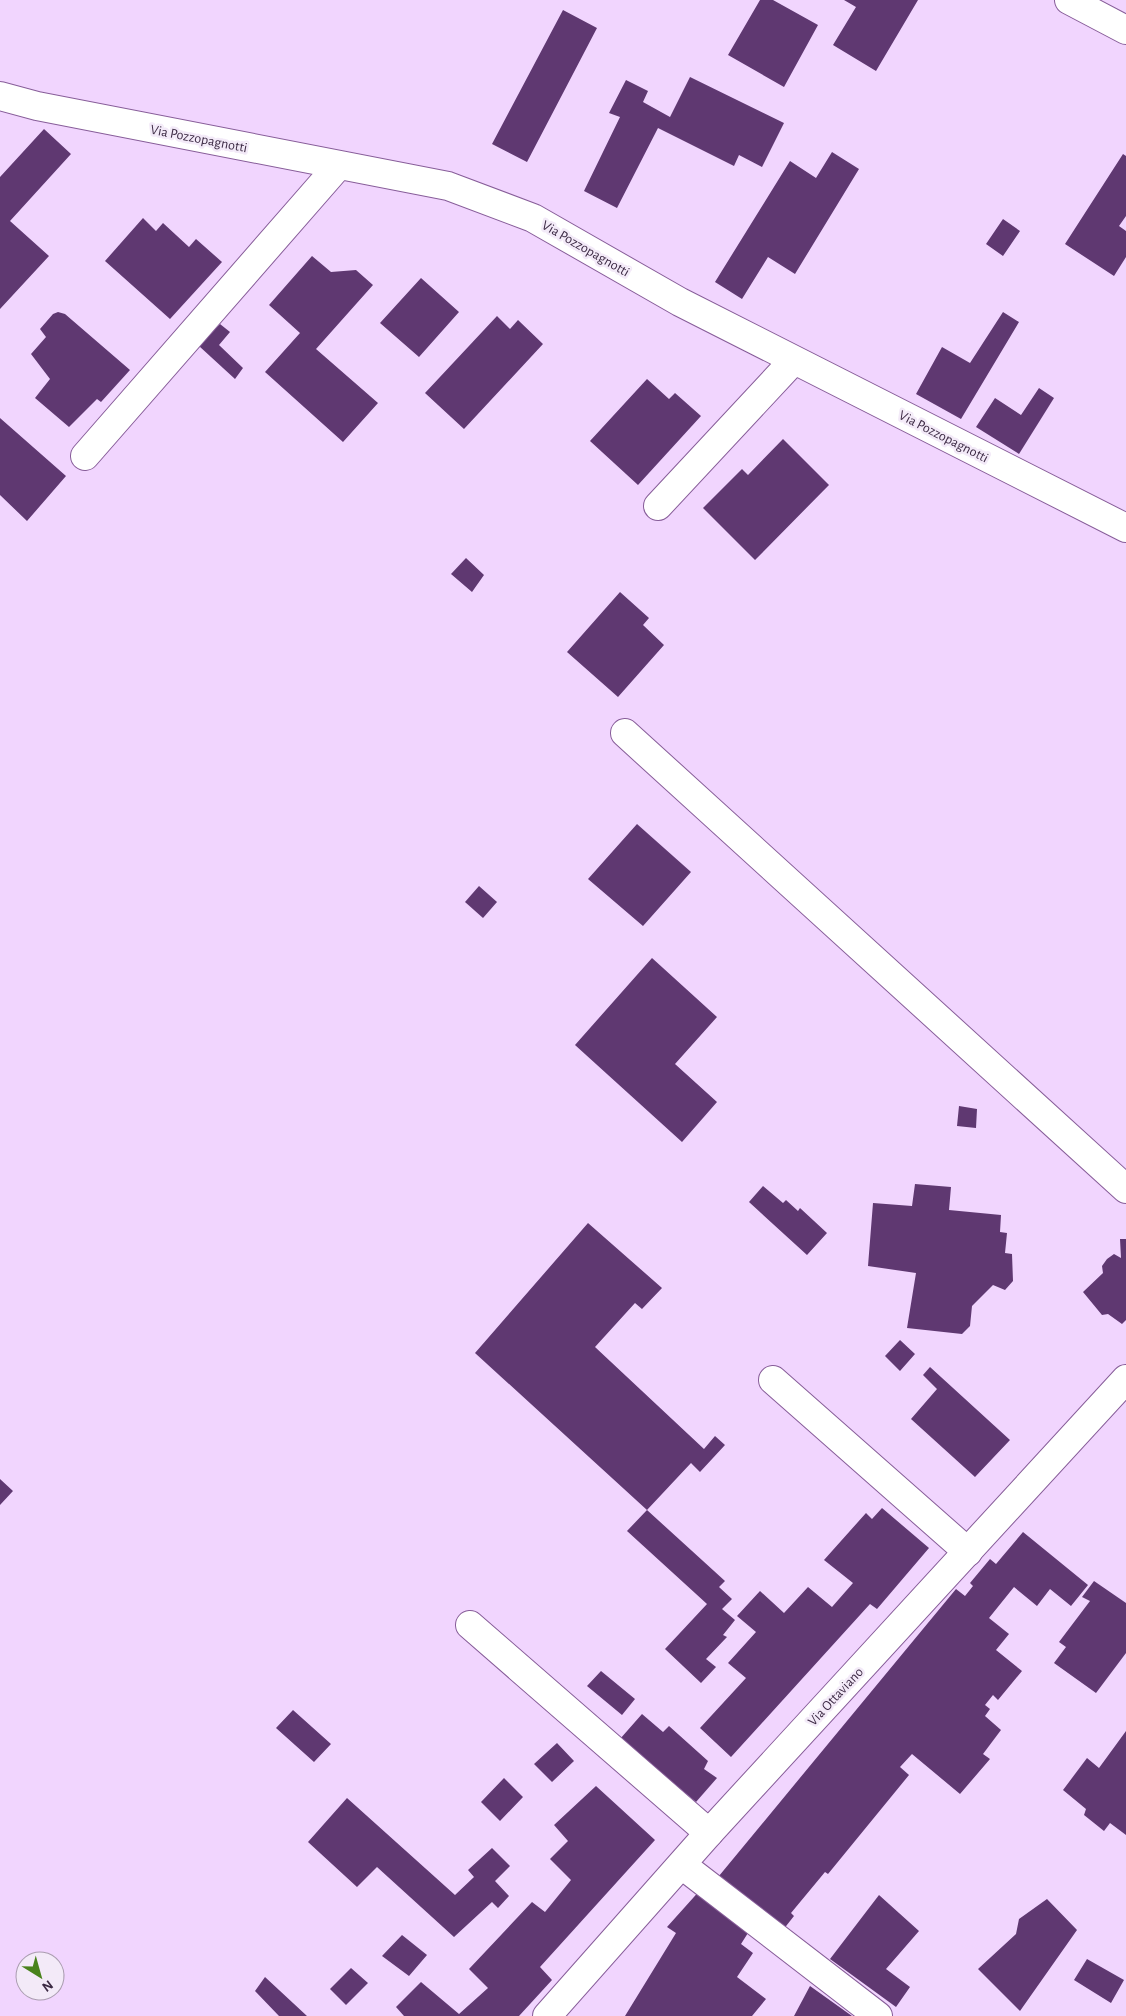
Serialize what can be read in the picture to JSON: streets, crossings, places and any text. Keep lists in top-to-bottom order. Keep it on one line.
{"streets":{"street":["Via Pozzopagnotti","Via Ottaviano"]},"north":"bottom right"}
